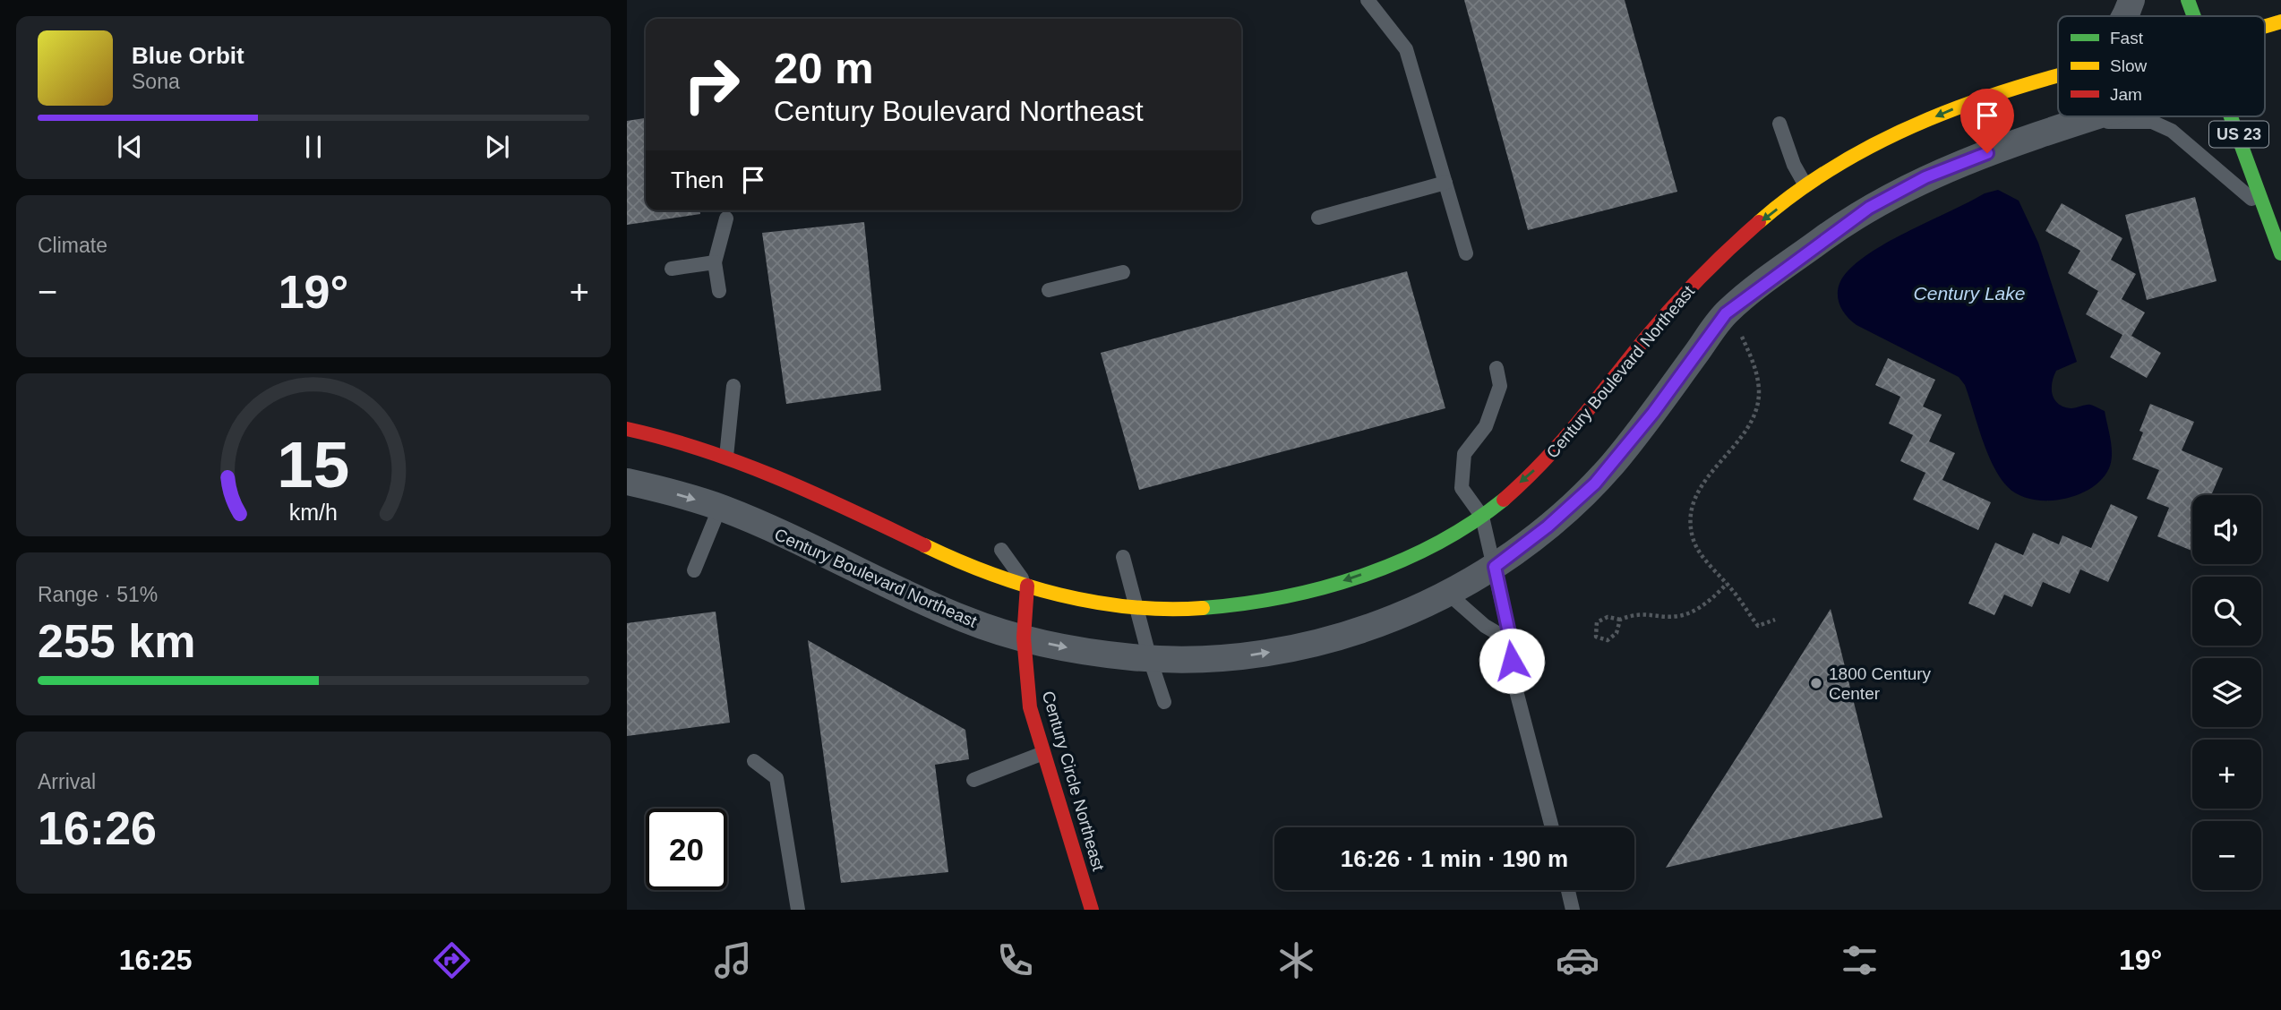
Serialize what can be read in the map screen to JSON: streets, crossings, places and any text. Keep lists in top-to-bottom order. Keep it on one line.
{"streets":{"street":["US 23","Century Boulevard Northeast","Century Circle Northeast"]},"crossings":[["Century Boulevard Northeast","Century Circle Northeast"]],"water":["Century Lake"],"places":["1800 Century Center"],"legend":["Fast","Slow","Jam"],"page":{"turn":["20 m","Century Boulevard Northeast"],"song":["Blue Orbit","Sona"],"then":"Then","tile":["Climate",["Range · 51%","255 km"],["Arrival","16:26"]],"heat":["−","19°","+"],"map_buttons":["+","−"],"limit":"20","trip":"16:26 · 1 min · 190 m","tabs":["16:25","19°"],"gauge":["15","km/h"]}}
